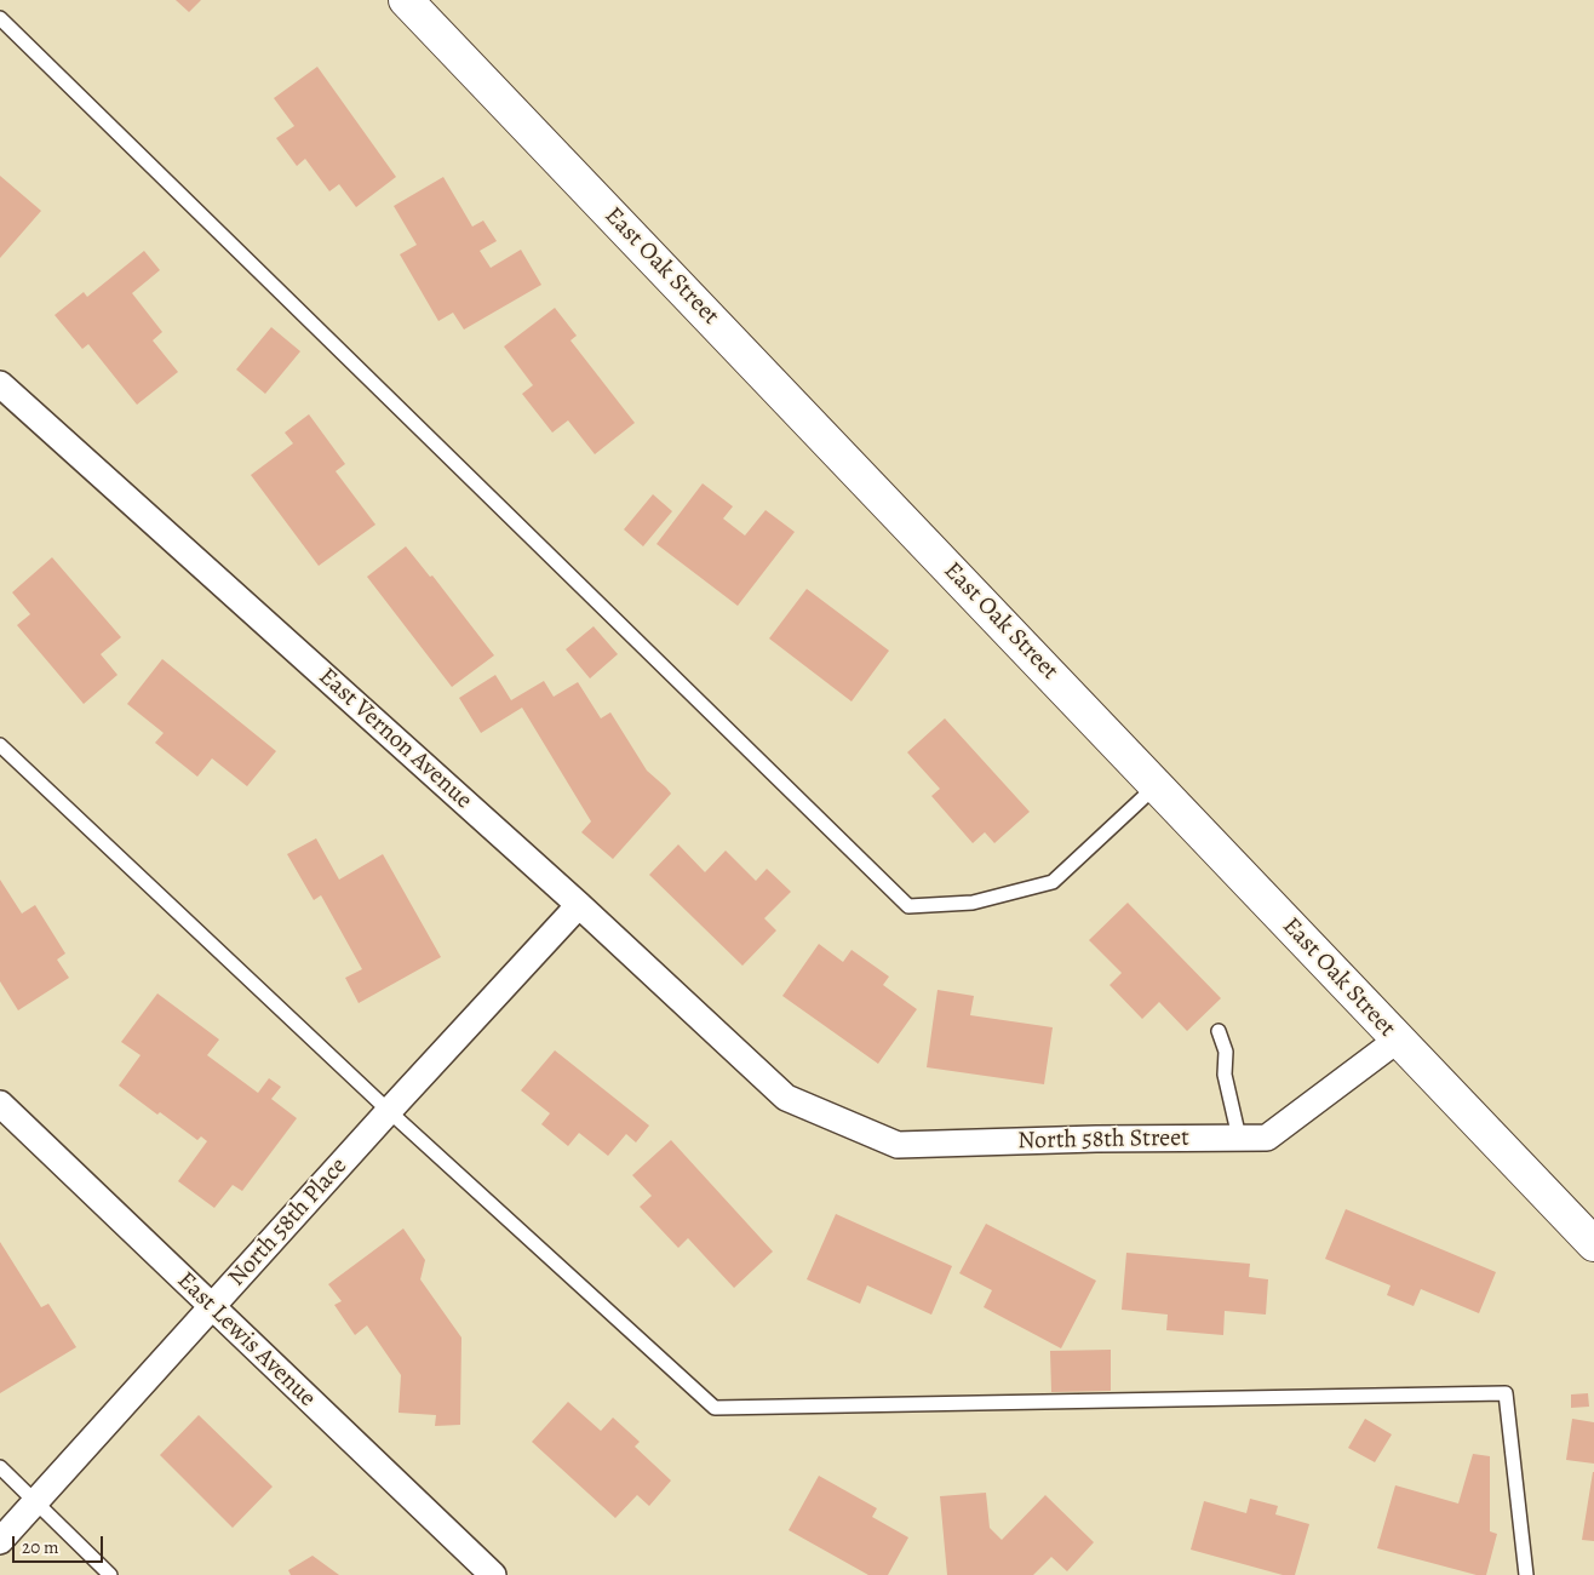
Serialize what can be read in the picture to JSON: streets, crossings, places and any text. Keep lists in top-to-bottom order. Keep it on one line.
{"streets":{"street":["East Oak Street","East Vernon Avenue","North 58th Street","North 58th Place","East Lewis Avenue"]},"crossings":[["East Oak Street","North 58th Street"],["East Vernon Avenue","North 58th Street"],["East Vernon Avenue","North 58th Place"],["North 58th Place","East Lewis Avenue"]],"scale_bar":"20 m"}
